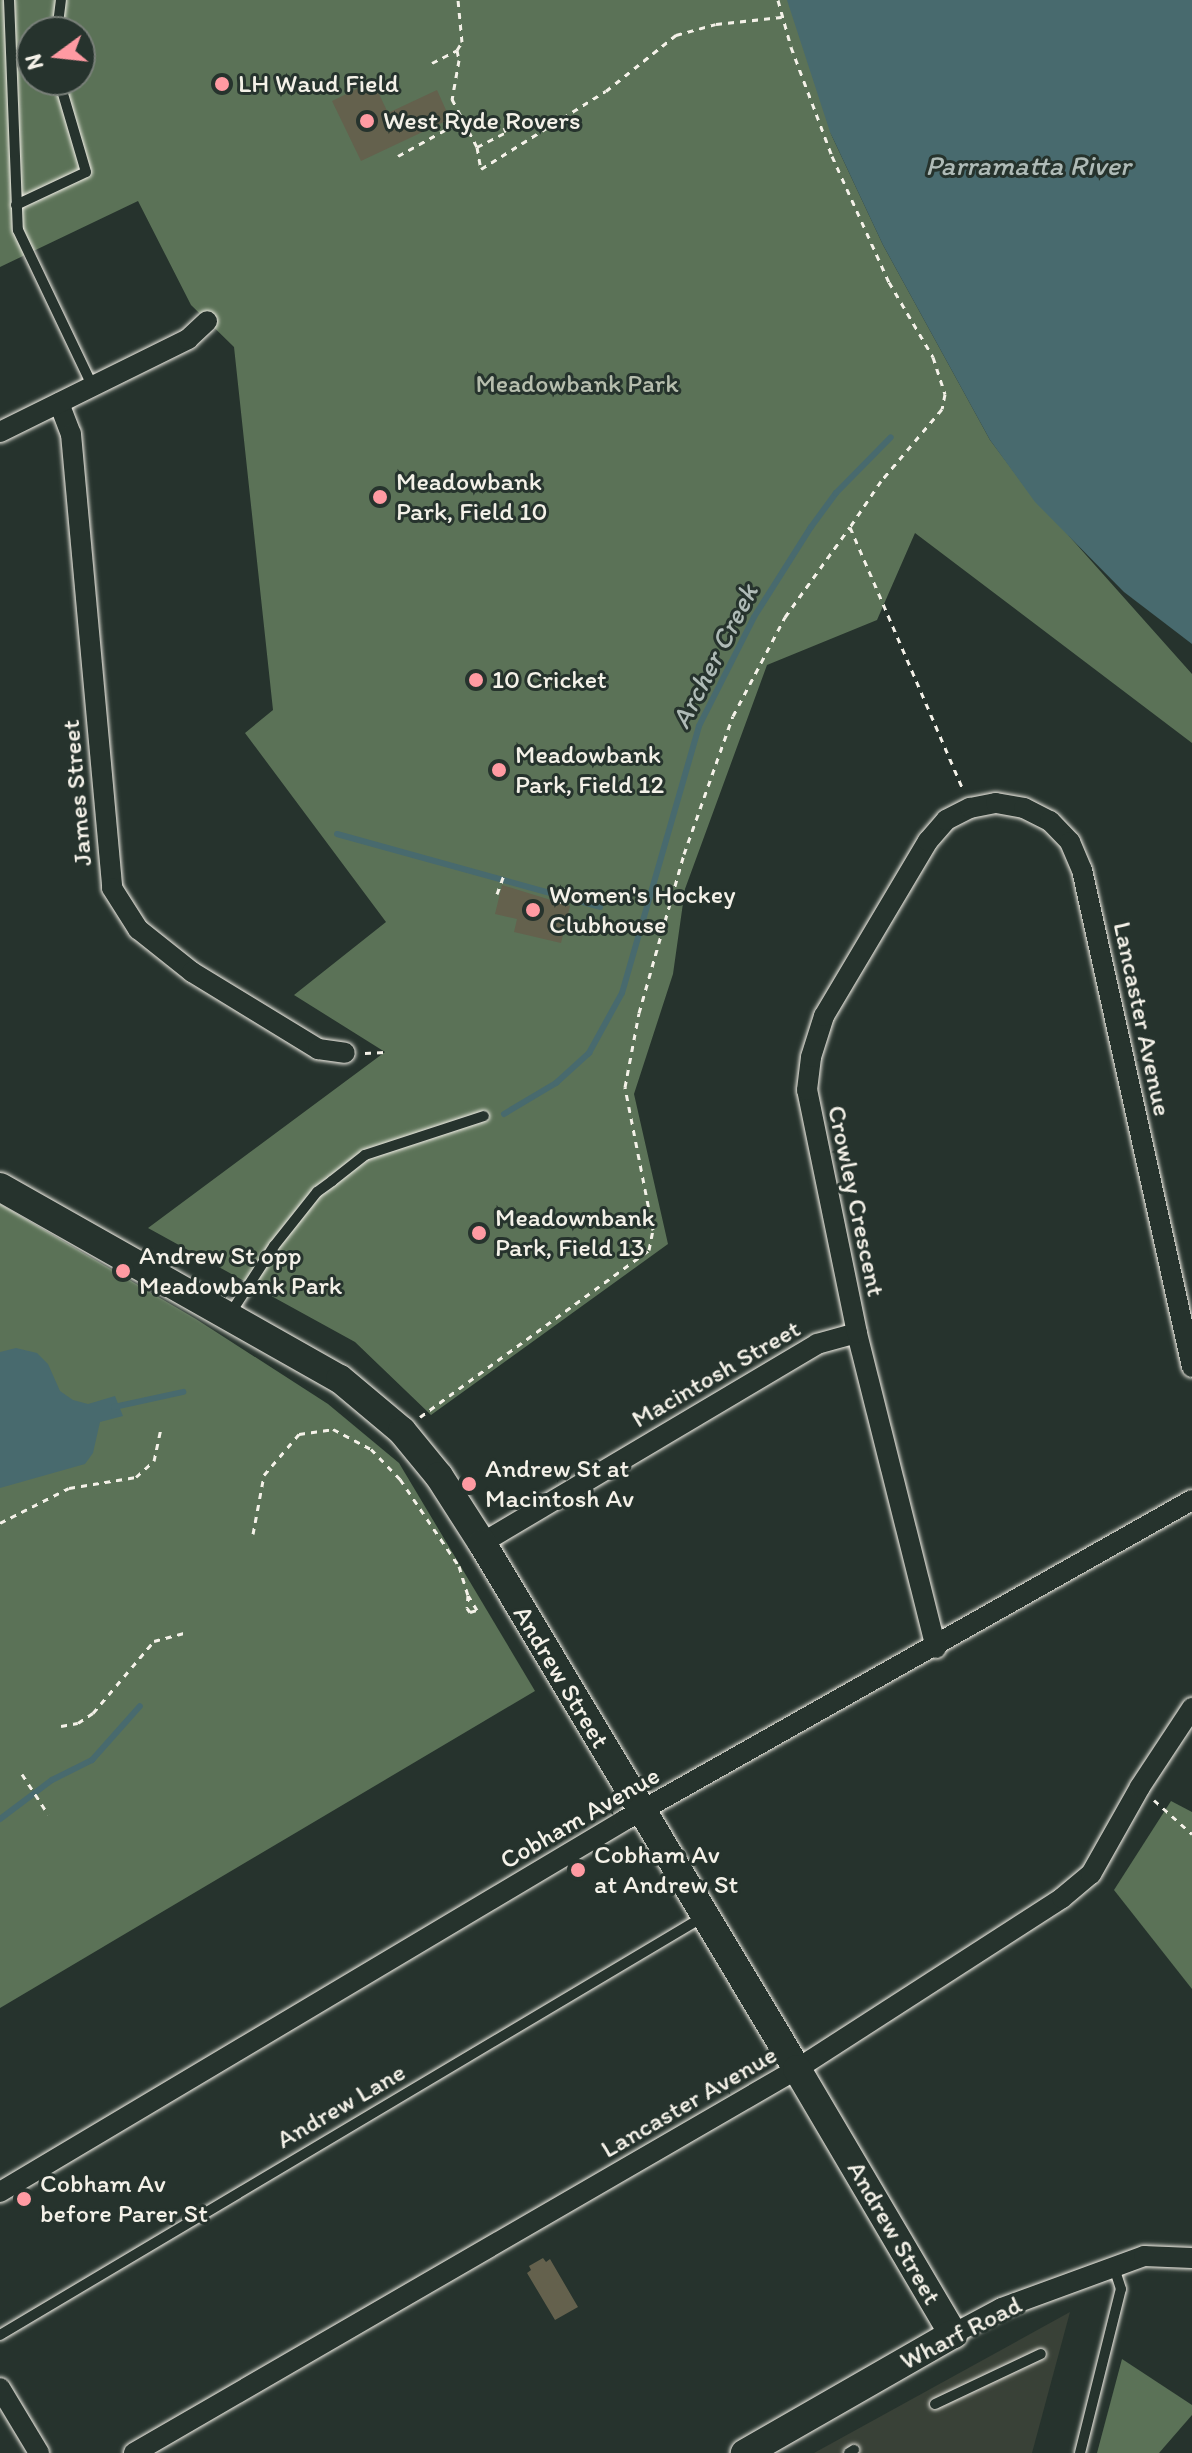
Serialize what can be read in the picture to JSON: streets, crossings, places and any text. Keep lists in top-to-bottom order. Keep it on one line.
{"streets":{"main road":["Andrew Street","Wharf Road"],"street":["James Street","Lancaster Avenue","Crowley Crescent","Macintosh Street","Cobham Avenue"],"lane":["Andrew Lane"]},"crossings":[["Lancaster Avenue","Crowley Crescent"],["Lancaster Avenue","Andrew Street"],["Crowley Crescent","Macintosh Street"],["Crowley Crescent","Cobham Avenue"],["Macintosh Street","Andrew Street"],["Andrew Street","Cobham Avenue"],["Andrew Street","Andrew Lane"],["Andrew Street","Wharf Road"]],"water":["Parramatta River","Archer Creek"],"parks":["Meadowbank Park"],"places":["LH Waud Field","West Ryde Rovers","Meadowbank Park, Field 10","10 Cricket","Meadowbank Park, Field 12","Women's Hockey Clubhouse","Meadownbank Park, Field 13","Andrew St opp Meadowbank Park","Andrew St at Macintosh Av","Cobham Av at Andrew St","Cobham Av before Parer St"],"north":"left"}
